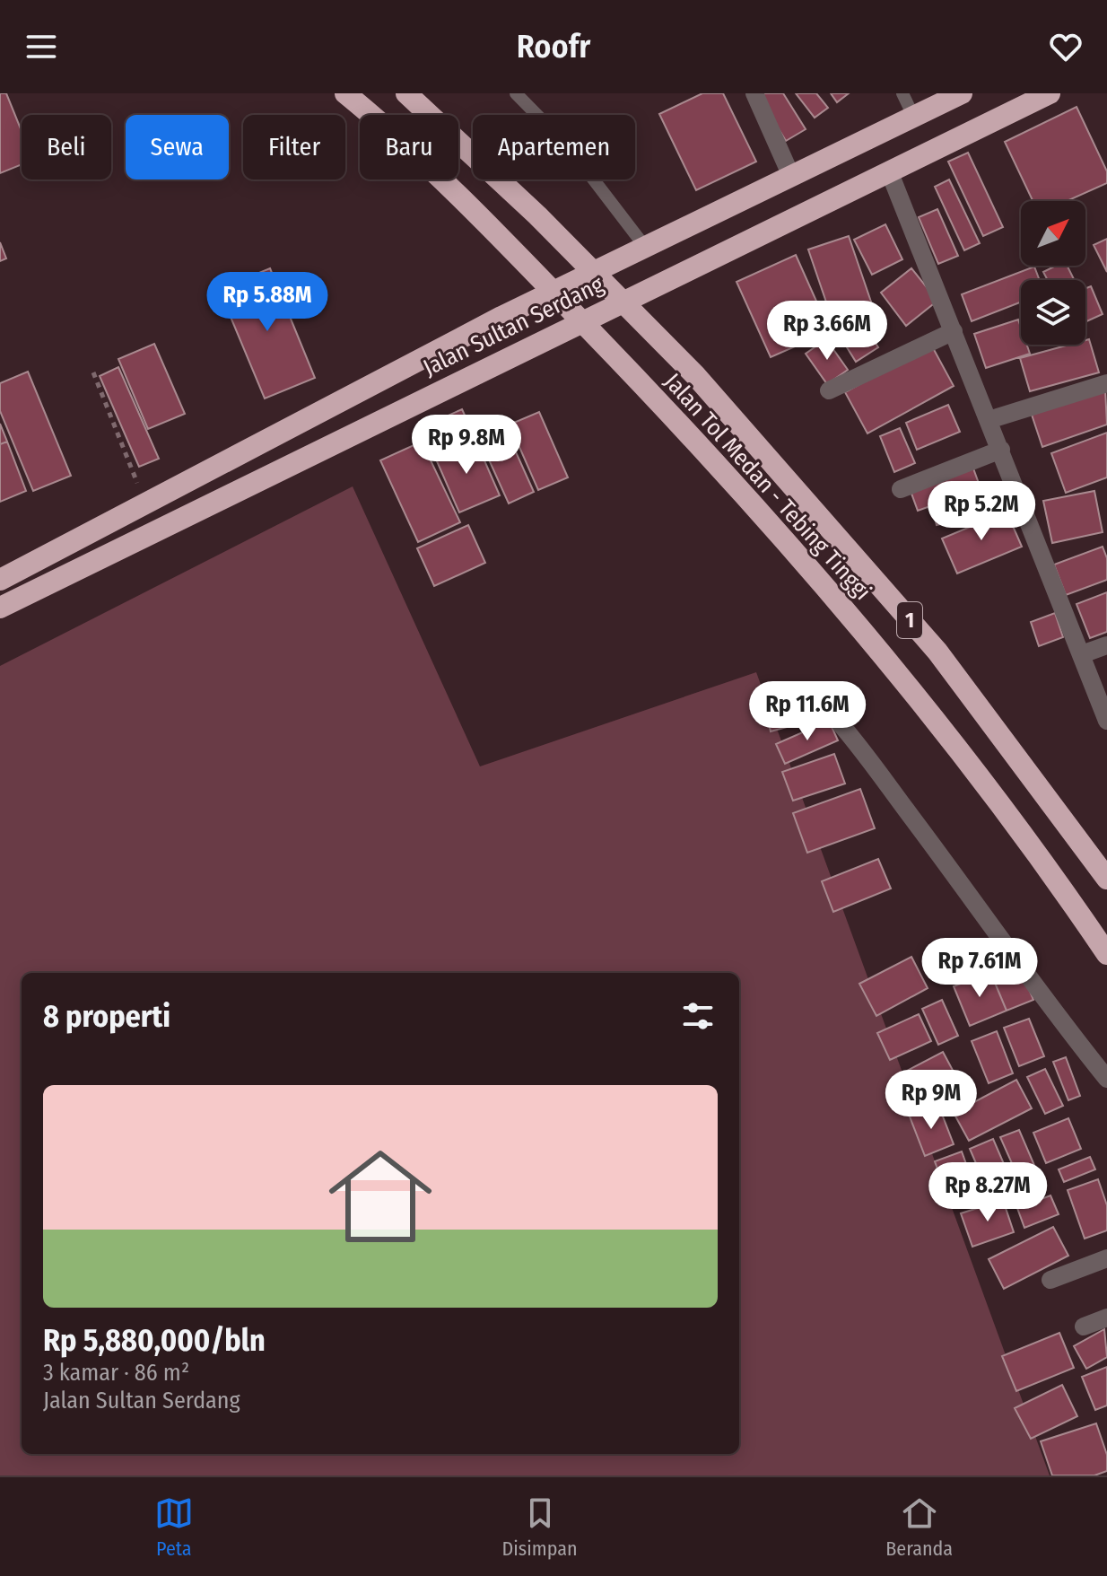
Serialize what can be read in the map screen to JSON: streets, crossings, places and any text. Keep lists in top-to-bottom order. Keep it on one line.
{"streets":{"highway":["Jalan Sultan Serdang","Jalan Tol Medan - Tebing Tinggi","1"]},"north":"top right","page":{"header":"Roofr","chip":["Beli","Sewa","Filter","Baru","Apartemen"],"price":["Rp 5.88M","Rp 3.66M","Rp 9.8M","Rp 5.2M","Rp 11.6M","Rp 7.61M","Rp 9M","Rp 8.27M"],"heading":"8 properti","list":[{"name":"Rp 5,880,000/bln","note":"3 kamar · 86 m² · Jalan Sultan Serdang"}],"tabs":["Peta","Disimpan","Beranda"]}}
